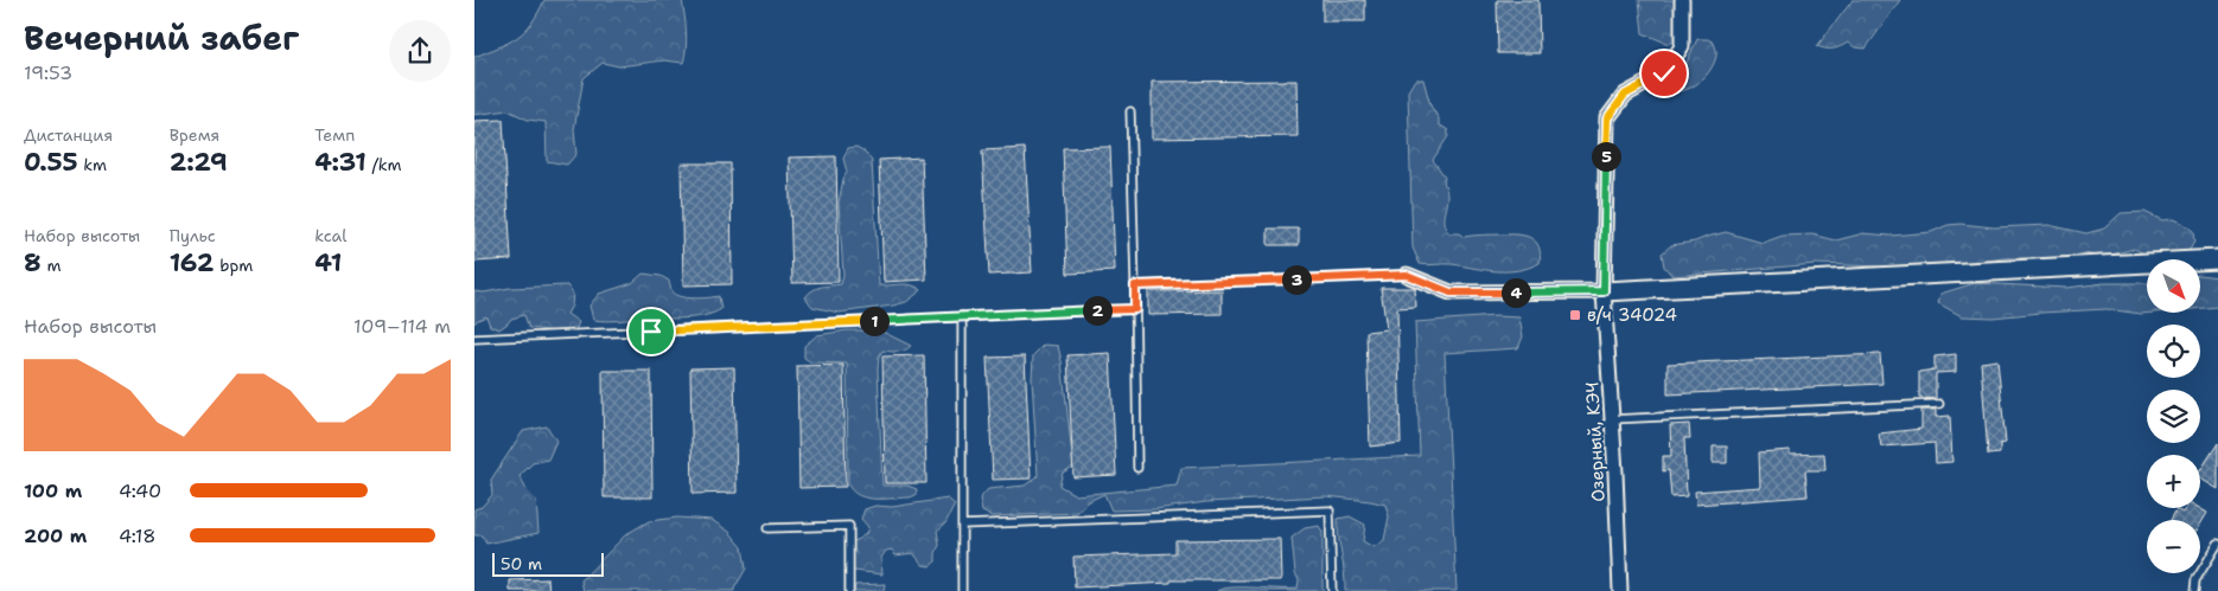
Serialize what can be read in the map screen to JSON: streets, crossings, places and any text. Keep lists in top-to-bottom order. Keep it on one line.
{"streets":{"street":["Озерный, КЭЧ"]},"places":{"transit":["в/ч 34024"]},"scale_bar":"50 m","north":"bottom right","page":{"heading":["Вечерний забег","19:53"],"stats":[["Дистанция","0.55 km"],["Время","2:29"],["Темп","4:31 /km"],["Набор высоты","8 m"],["Пульс","162 bpm"],["kcal","41"]],"pins":["5","3","4","2","1"],"map_buttons":["+","−"],"chart":["Набор высоты","109–114 m"],"list":[{"name":"100 m","note":"4:40"},{"name":"200 m","note":"4:18"}],"scale":"50 m"}}
